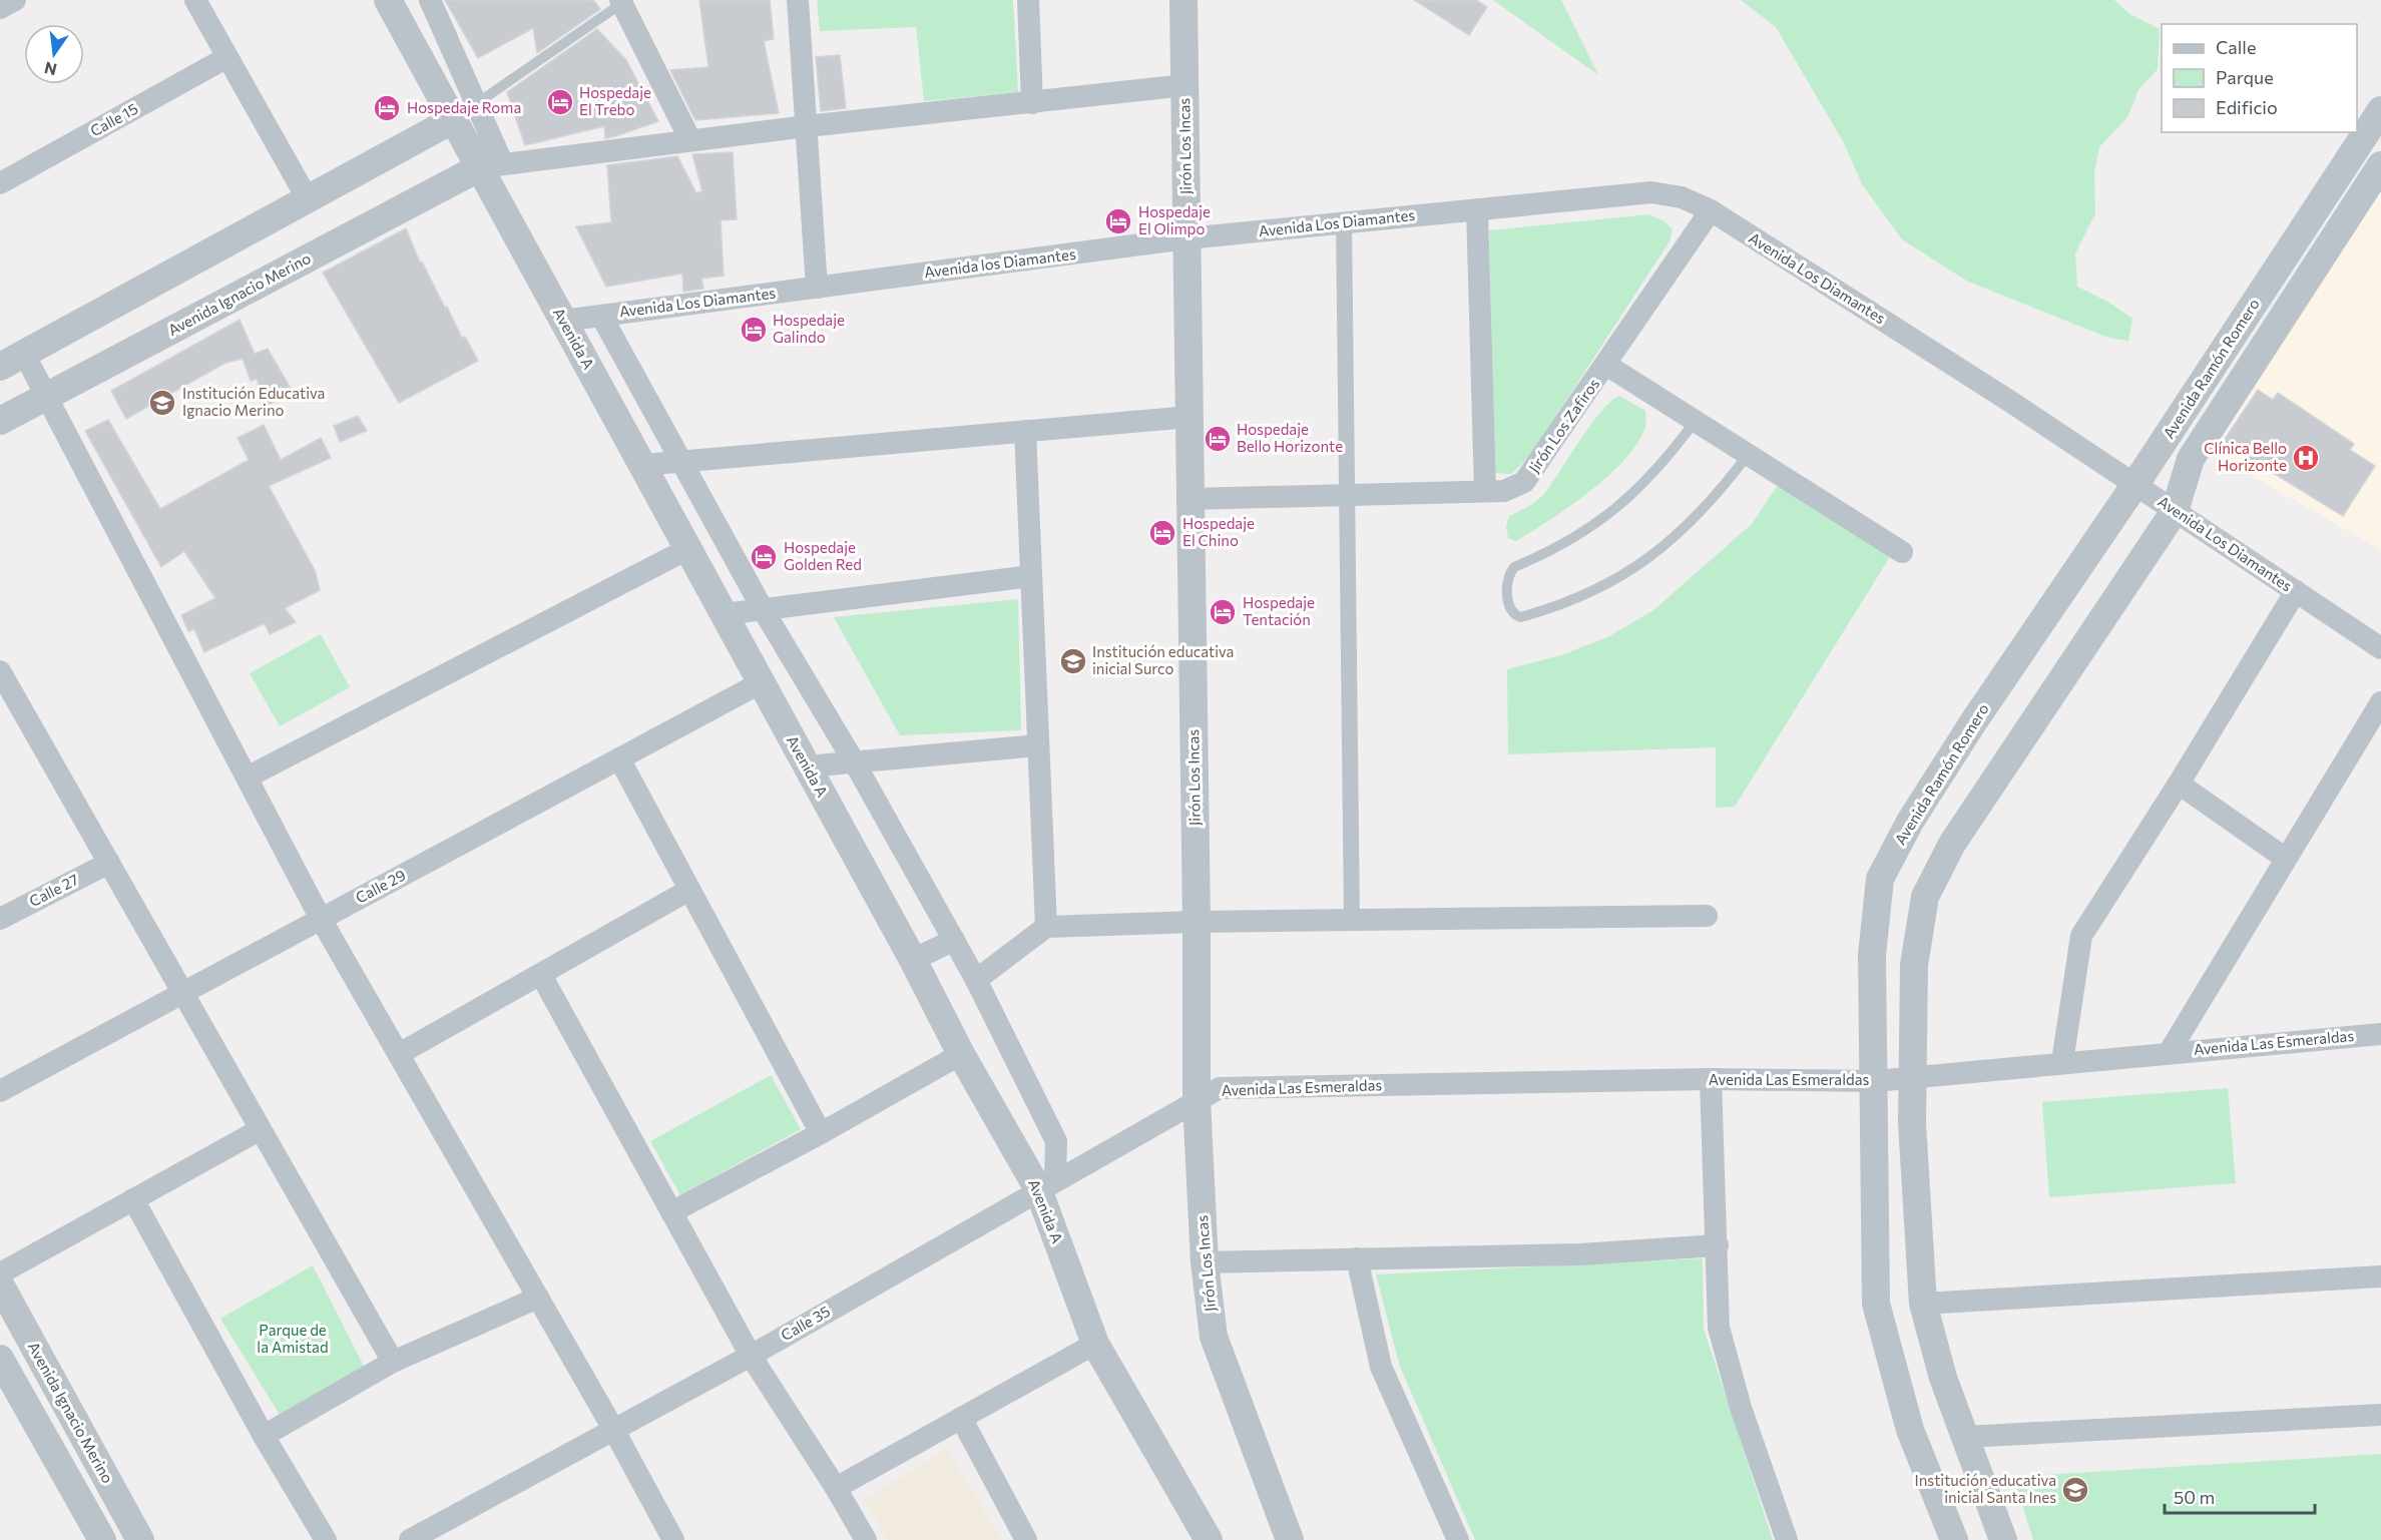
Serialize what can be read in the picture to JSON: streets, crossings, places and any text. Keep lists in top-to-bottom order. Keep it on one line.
{"streets":{"street":["Calle 15","Jirón Los Incas","Avenida Los Diamantes","Avenida los Diamantes","Avenida Ignacio Merino","Avenida A","Avenida Ramón Romero","Jirón Los Zafiros","Calle 29","Calle 27","Avenida Las Esmeraldas","Calle 35"]},"crossings":[["Jirón Los Incas","Avenida Los Diamantes"],["Jirón Los Incas","Avenida los Diamantes"],["Jirón Los Incas","Jirón Los Zafiros"],["Jirón Los Incas","Avenida Las Esmeraldas"],["Jirón Los Incas","Calle 35"],["Avenida Los Diamantes","Avenida los Diamantes"],["Avenida Los Diamantes","Avenida A"],["Avenida Los Diamantes","Avenida Ramón Romero"],["Avenida Los Diamantes","Jirón Los Zafiros"],["Avenida Ignacio Merino","Avenida A"],["Avenida A","Calle 29"],["Avenida A","Calle 35"],["Avenida Ramón Romero","Avenida Las Esmeraldas"],["Avenida Las Esmeraldas","Calle 35"]],"parks":["Parque de la Amistad"],"places":{"hotel":["Hospedaje El Trebo","Hospedaje Roma","Hospedaje El Olimpo","Hospedaje Galindo","Hospedaje Bello Horizonte","Hospedaje El Chino","Hospedaje Golden Red","Hospedaje Tentación"],"school or university":["Institución Educativa Ignacio Merino","Institución educativa inicial Surco","Institución educativa inicial Santa Ines"],"hospital":["Clínica Bello Horizonte"]},"legend":["Calle","Parque","Edificio"],"scale_bar":"50 m","north":"bottom"}
